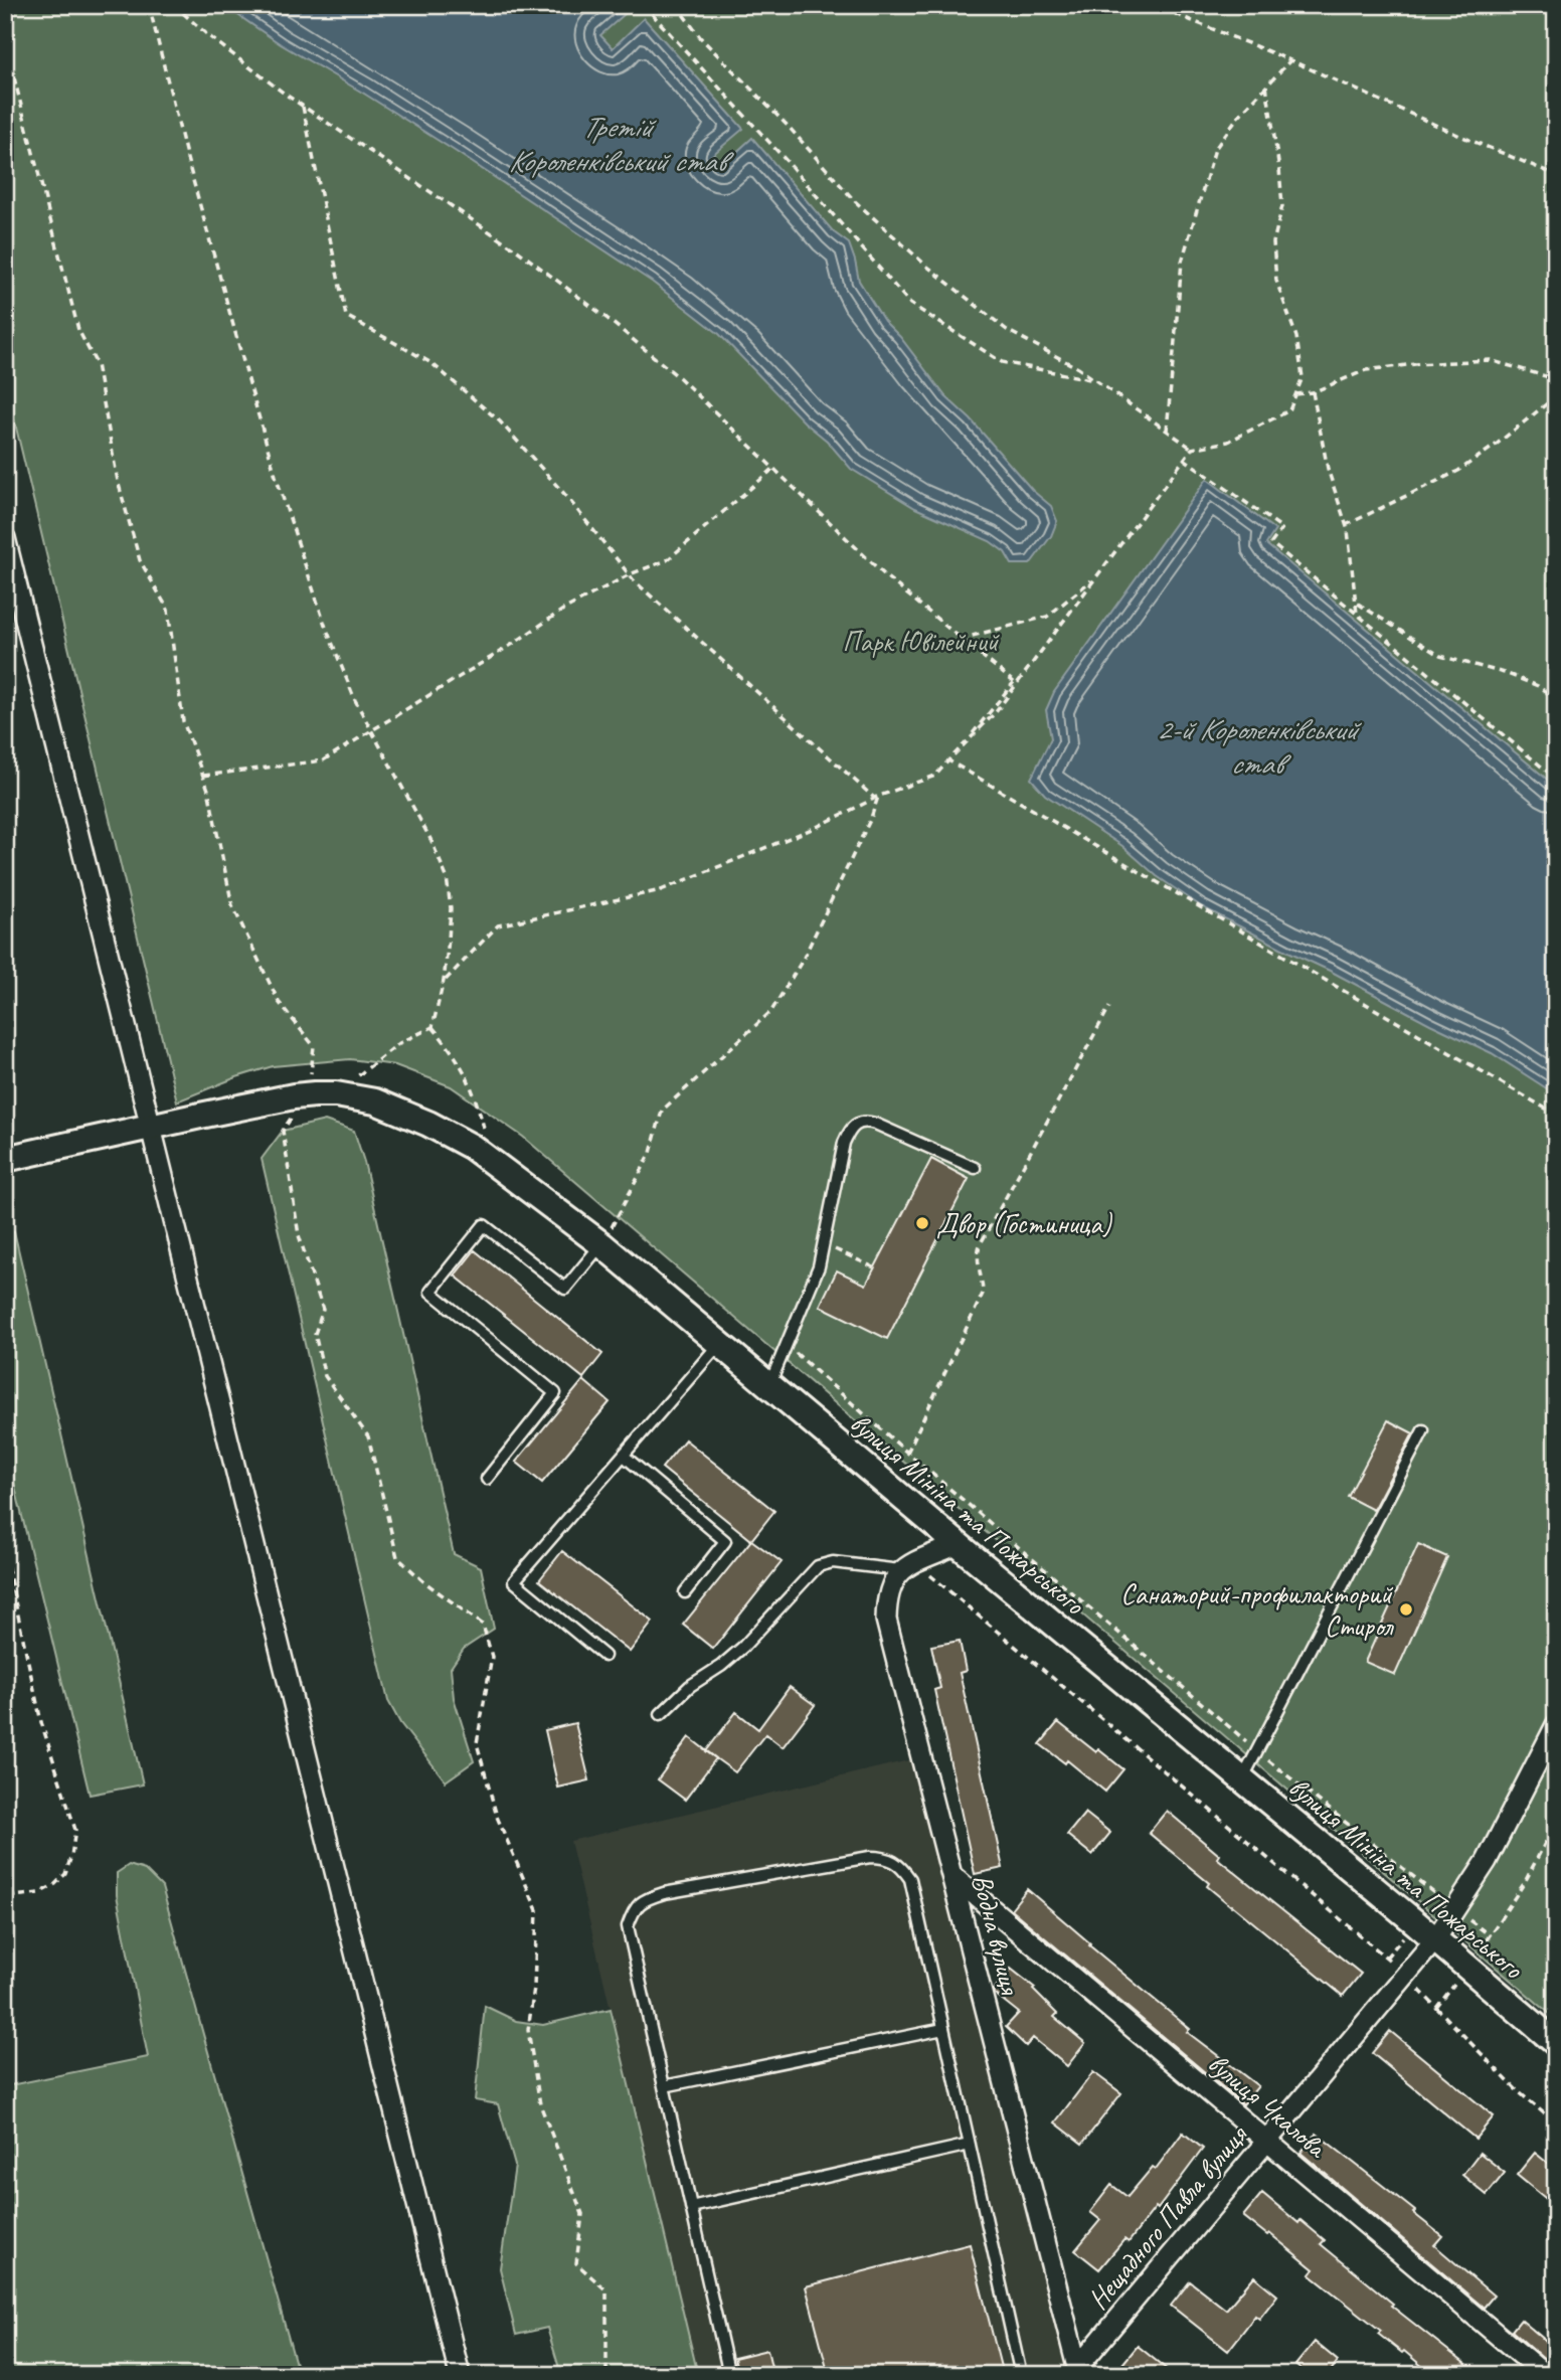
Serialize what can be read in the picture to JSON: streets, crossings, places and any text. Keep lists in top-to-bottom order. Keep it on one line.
{"streets":{"street":["вулиця Мініна та Пожарського","Водна вулиця","вулиця Чкалова","Нещадного Павла вулиця"]},"crossings":[["вулиця Мініна та Пожарського","Нещадного Павла вулиця"],["Водна вулиця","вулиця Чкалова"],["Водна вулиця","Нещадного Павла вулиця"],["вулиця Чкалова","Нещадного Павла вулиця"]],"water":["Третій Короленківський став","2-й Короленківський став"],"parks":["Парк Ювілейний"],"places":["Двор (Гостиница)","Санаторий-профилакторий Стирол"]}
